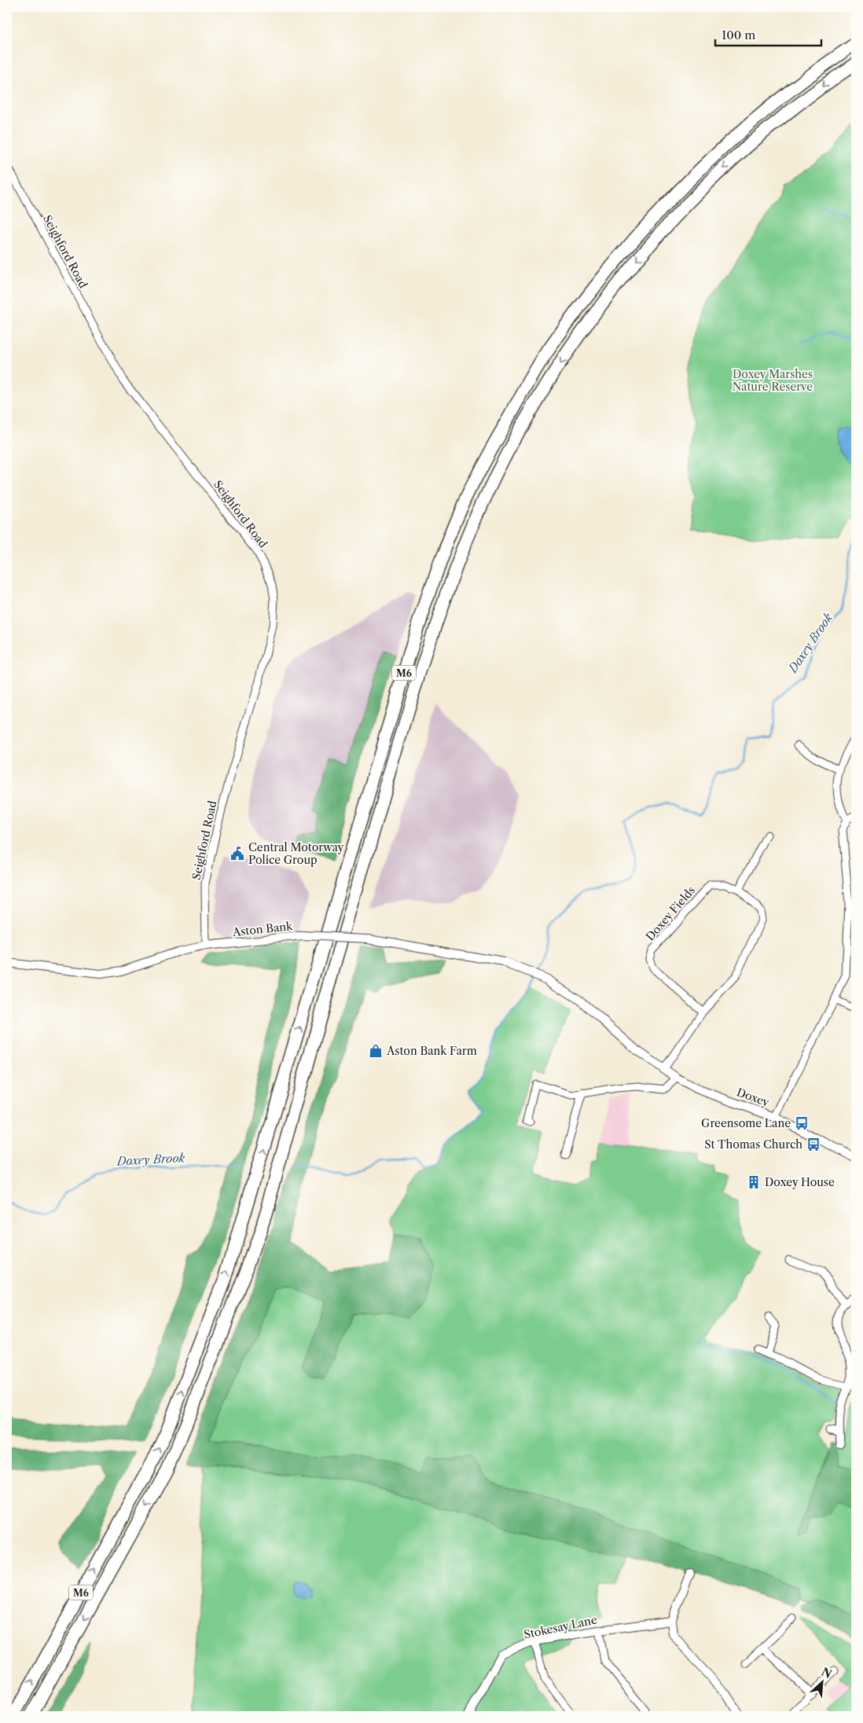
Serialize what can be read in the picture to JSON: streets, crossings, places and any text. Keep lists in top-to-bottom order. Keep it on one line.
{"streets":{"highway":["M6"],"street":["Seighford Road","Doxey Fields","Aston Bank","Doxey","Stokesay Lane"]},"crossings":[["Seighford Road","Aston Bank"],["Aston Bank","Doxey"]],"water":["Doxey Brook"],"parks":["Doxey Marshes Nature Reserve"],"places":{"public building":["Central Motorway Police Group"],"shop":["Aston Bank Farm"],"bus stop":["Greensome Lane","St Thomas Church"],"building":["Doxey House"]},"scale_bar":"100 m","north":"top right"}
